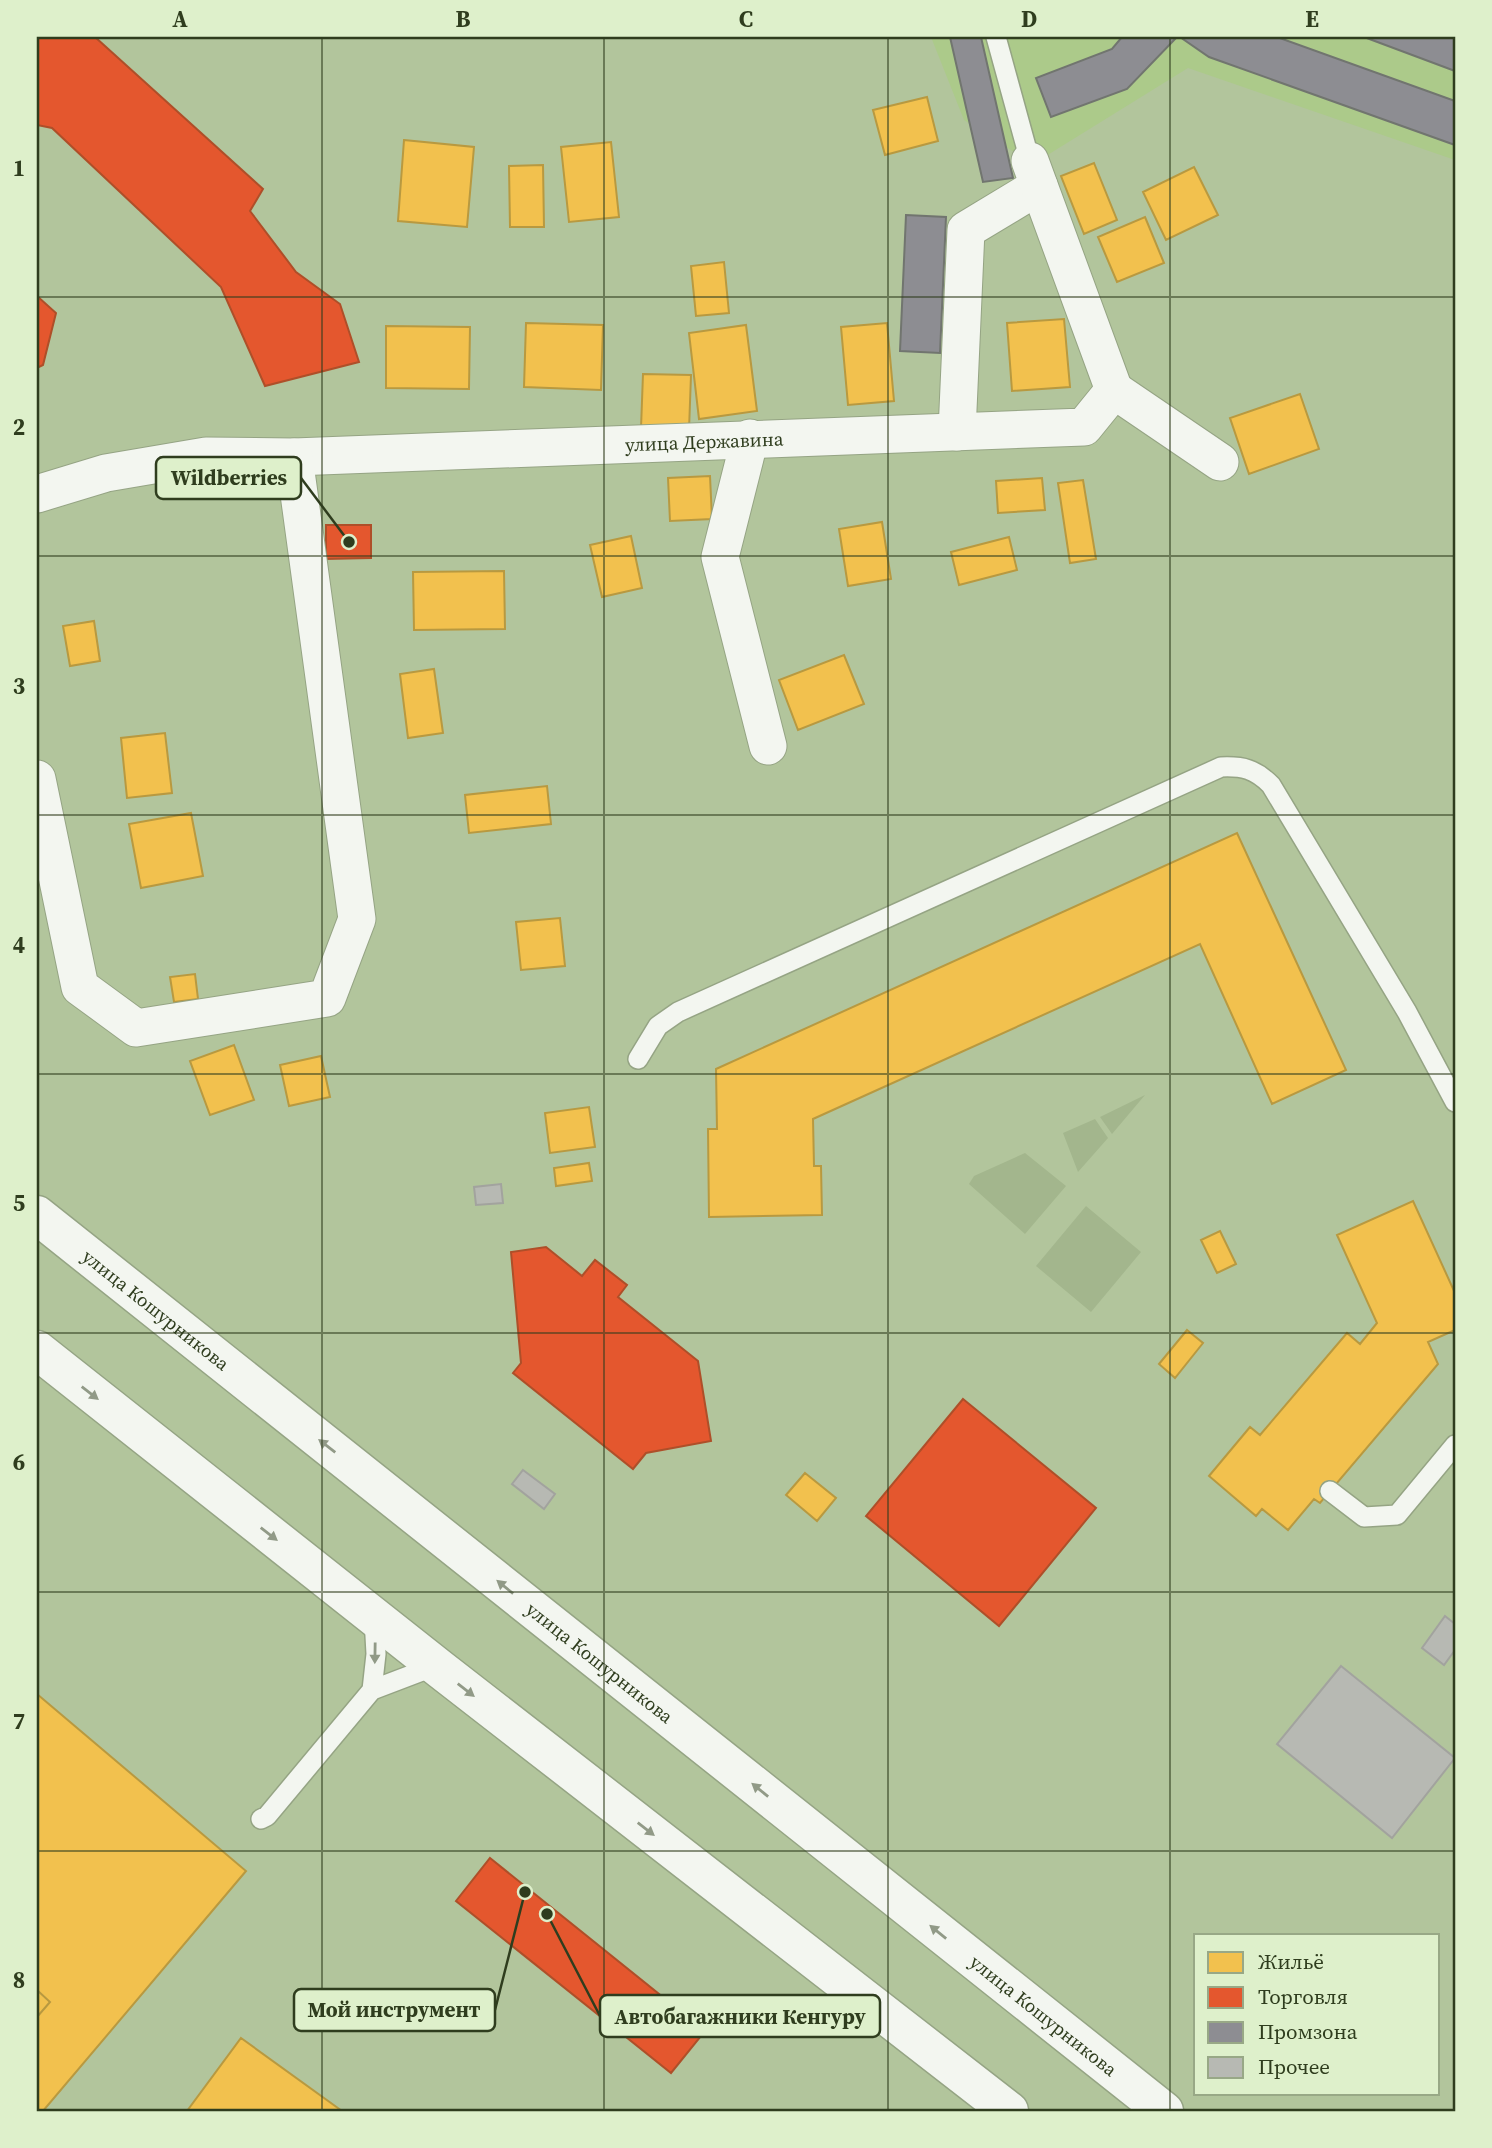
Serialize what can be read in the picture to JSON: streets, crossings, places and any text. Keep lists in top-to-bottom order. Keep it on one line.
{"streets":{"main road":["улица Кошурникова"],"street":["улица Державина"]},"places":["Wildberries","Мой инструмент","Автобагажники Кенгуру"],"legend":["Жильё","Торговля","Промзона","Прочее"],"grid":{"columns":["A","B","C","D","E"],"rows":["1","2","3","4","5","6","7","8"]}}
